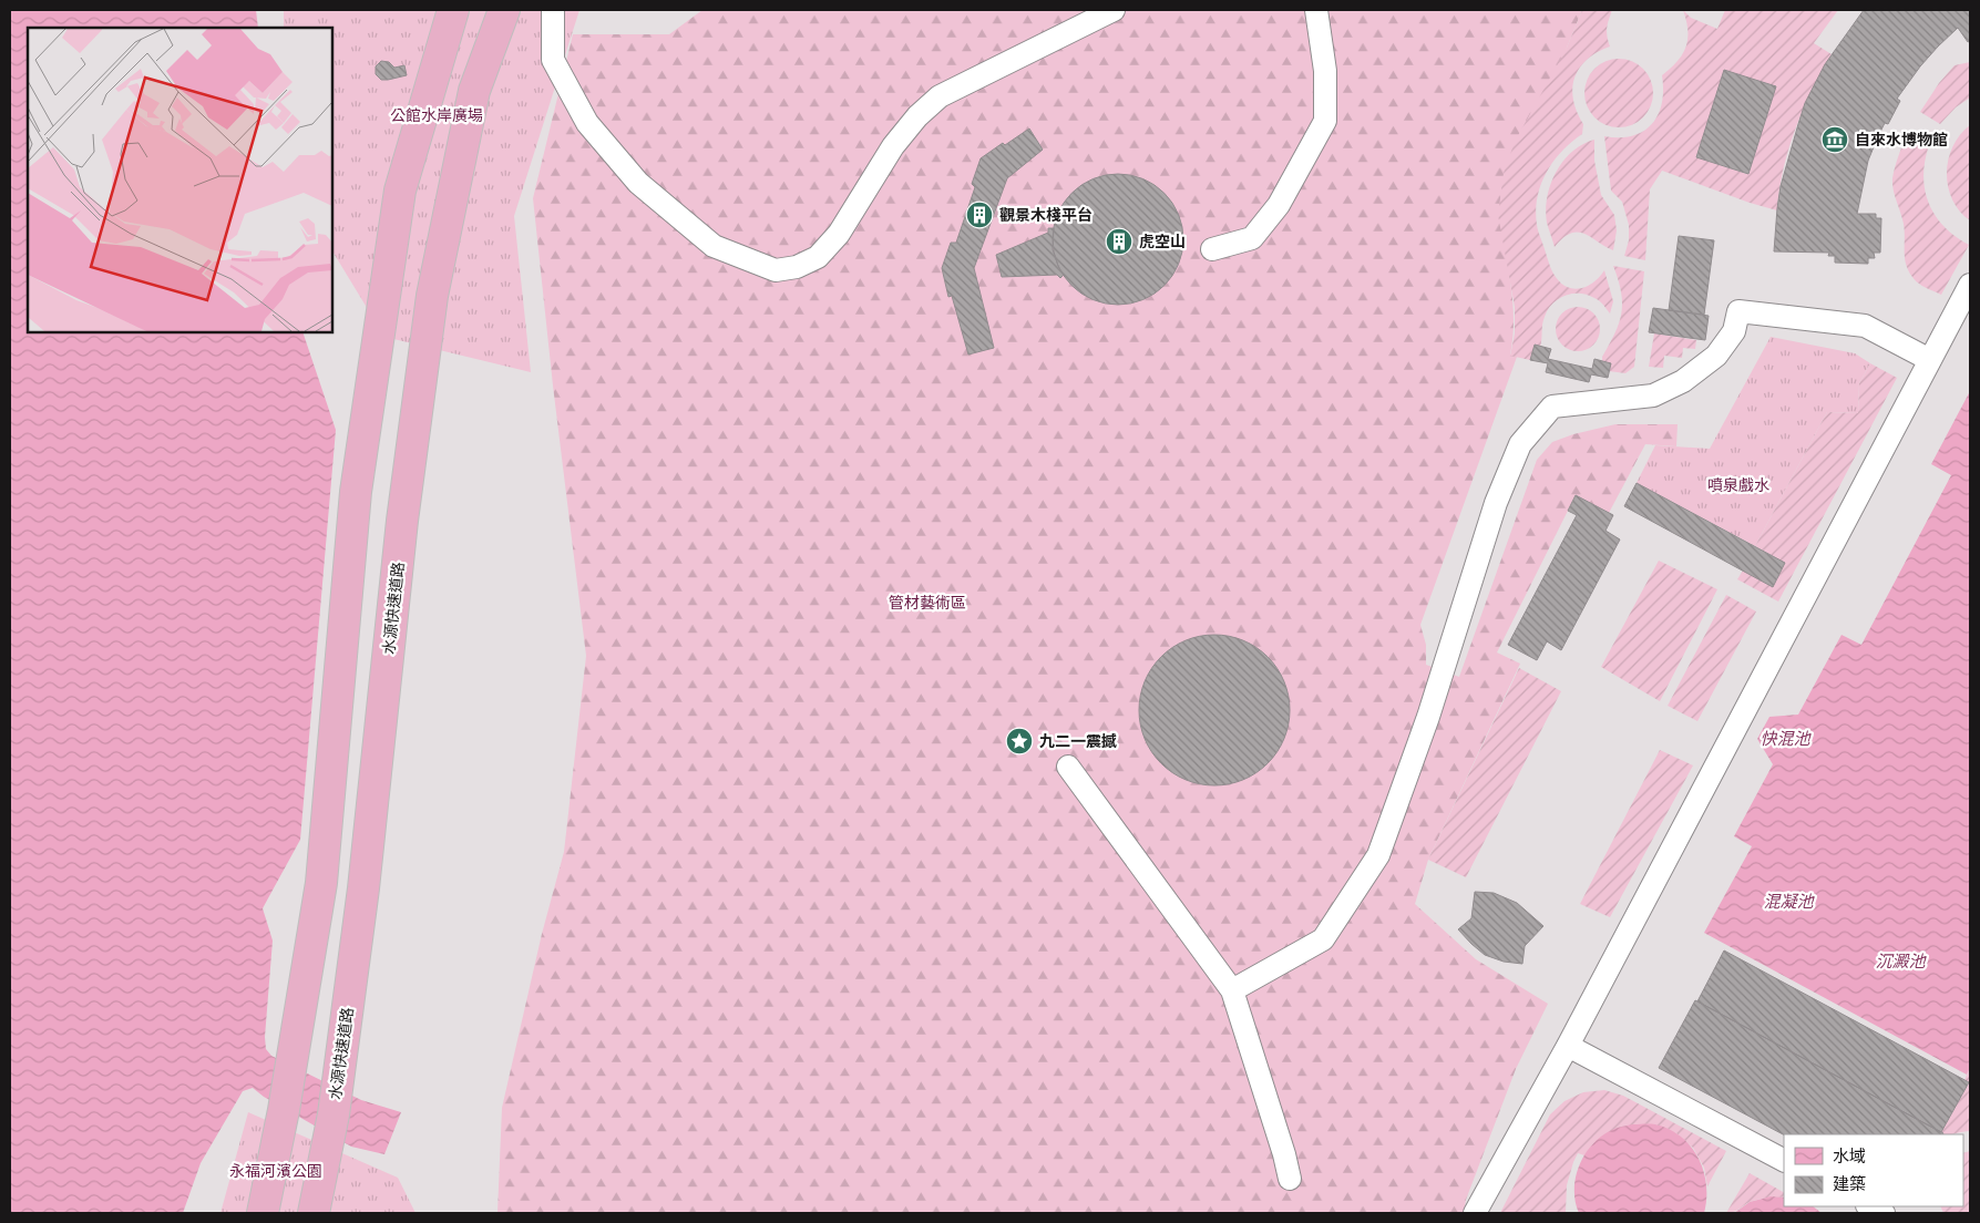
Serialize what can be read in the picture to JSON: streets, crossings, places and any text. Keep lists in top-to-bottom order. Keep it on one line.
{"streets":{"highway":["水源快速道路"]},"water":["快混池","混凝池","沉澱池"],"parks":["公館水岸廣場","噴泉戲水","管材藝術區","永福河濱公園"],"places":{"museum":["自來水博物館"],"building":["觀景木棧平台","虎空山"],"place":["九二一震撼"]},"legend":["水域","建築"]}
